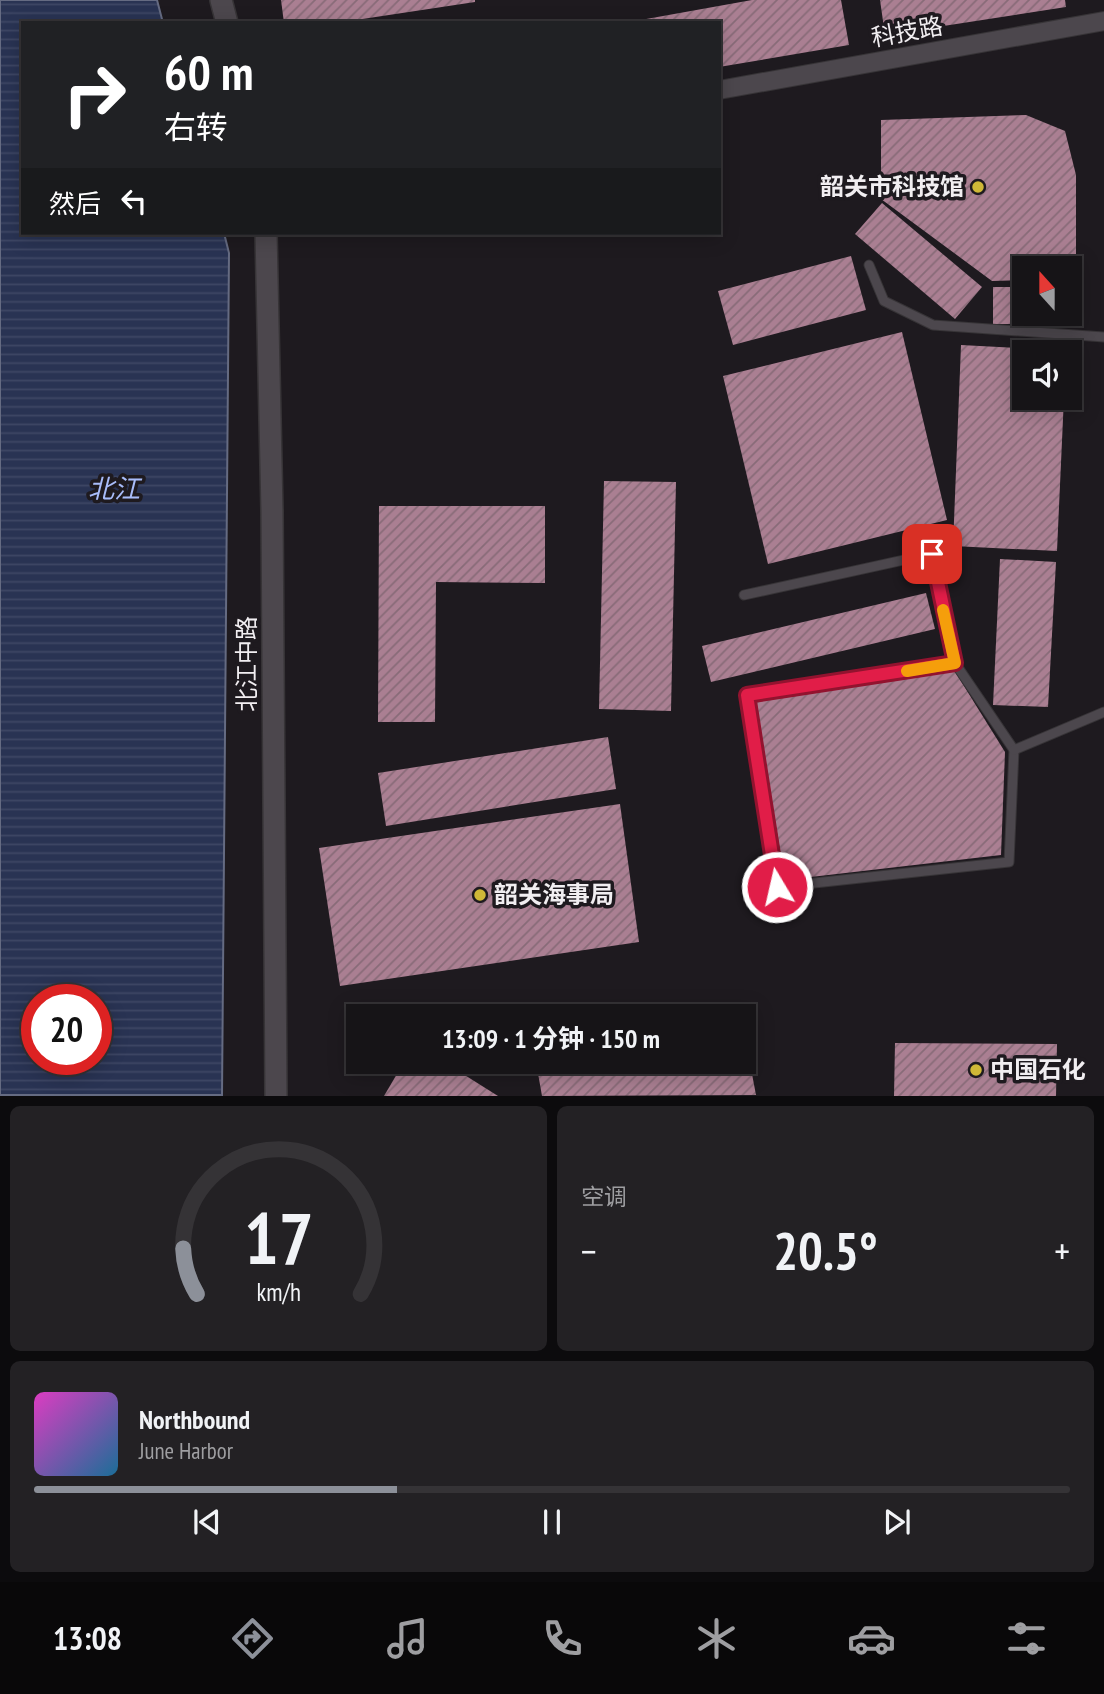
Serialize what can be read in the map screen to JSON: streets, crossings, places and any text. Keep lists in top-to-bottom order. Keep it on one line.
{"streets":{"street":["科技路","北江中路"]},"water":["北江"],"places":["韶关市科技馆","韶关海事局","中国石化"],"north":"top","page":{"turn":["60 m","右转"],"then":"然后","limit":"20","trip":"13:09 · 1 分钟 · 150 m","tile":"空调","heat":["−","20.5°","+"],"song":["Northbound","June Harbor"],"tabs":"13:08","gauge":["17","km/h"]}}
